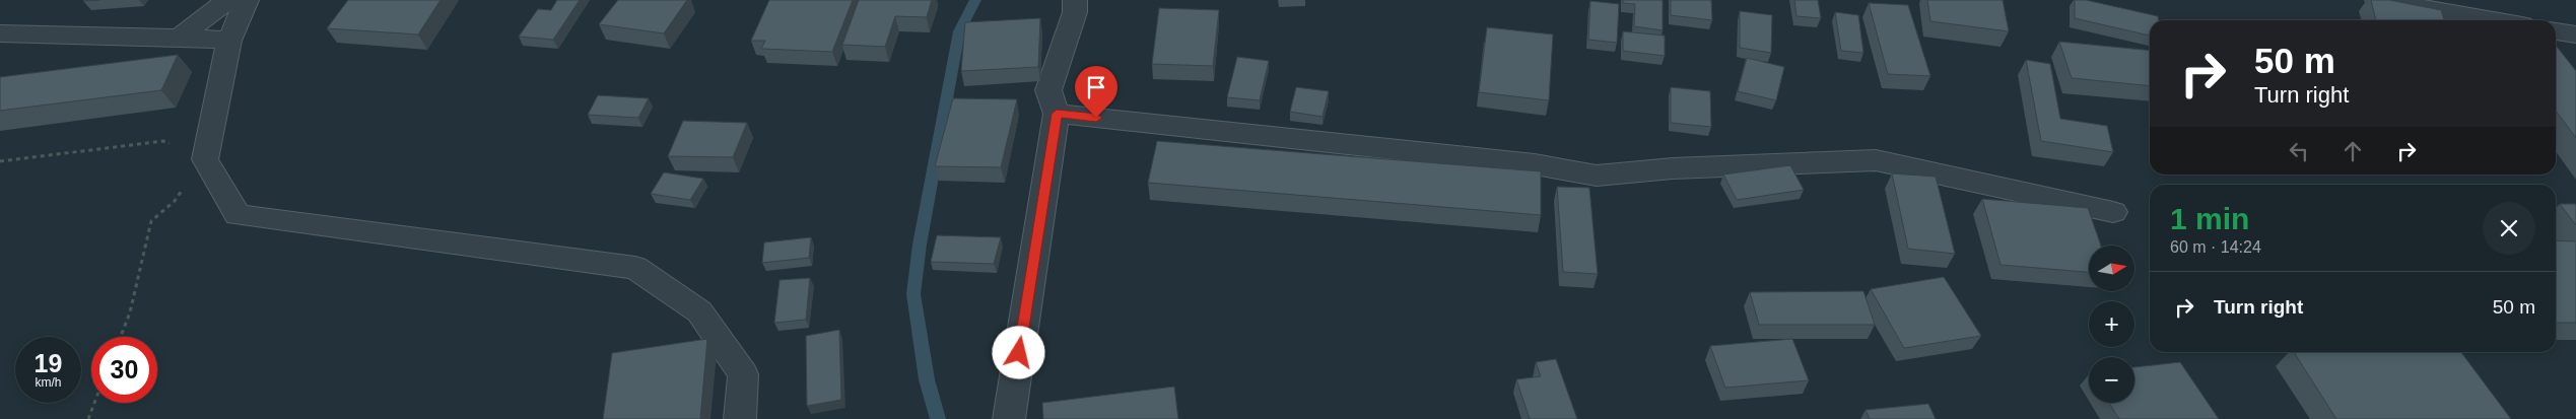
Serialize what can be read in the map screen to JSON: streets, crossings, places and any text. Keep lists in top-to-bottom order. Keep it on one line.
{"north":"right","page":{"turn":["50 m","Turn right"],"heading":["1 min","60 m · 14:24"],"map_buttons":["+","−"],"list":[{"name":"Turn right","value":"50 m"}],"speed":"19 km/h","limit":"30"}}
